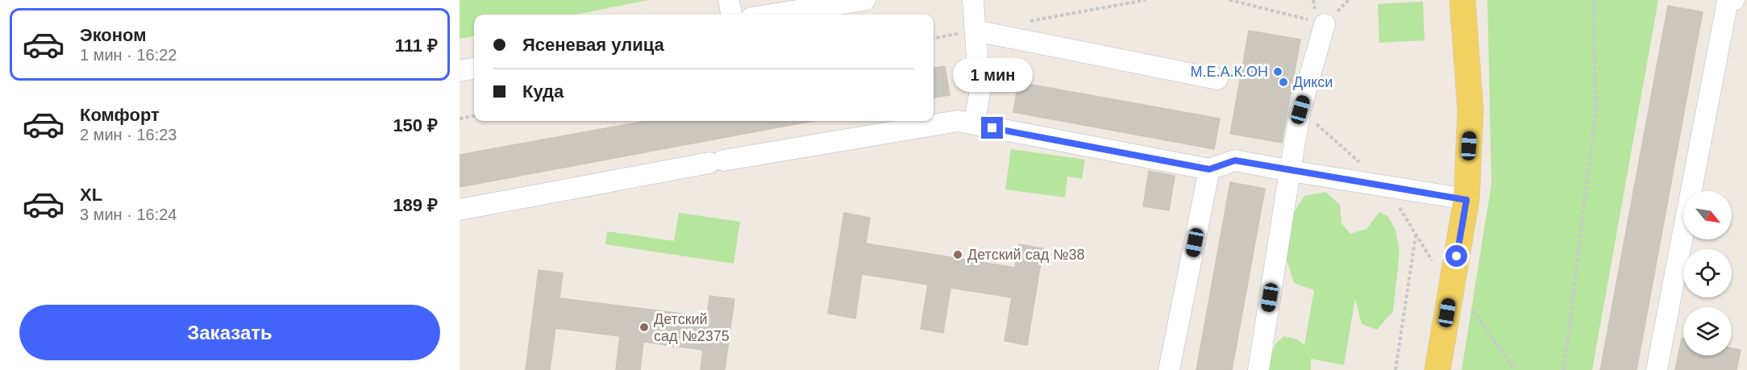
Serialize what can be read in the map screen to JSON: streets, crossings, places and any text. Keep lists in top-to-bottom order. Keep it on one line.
{"places":["М.Е.А.К.ОН","Дикси","Детский сад №38","Детский сад №2375"],"north":"bottom right","page":{"list":[{"name":"Эконом","note":"1 мин · 16:22","value":"111 ₽"},{"name":"Комфорт","note":"2 мин · 16:23","value":"150 ₽"},{"name":"XL","note":"3 мин · 16:24","value":"189 ₽"}],"banner":["Ясеневая улица","Куда"],"bubble":"1 мин","buttons":"Заказать"}}
